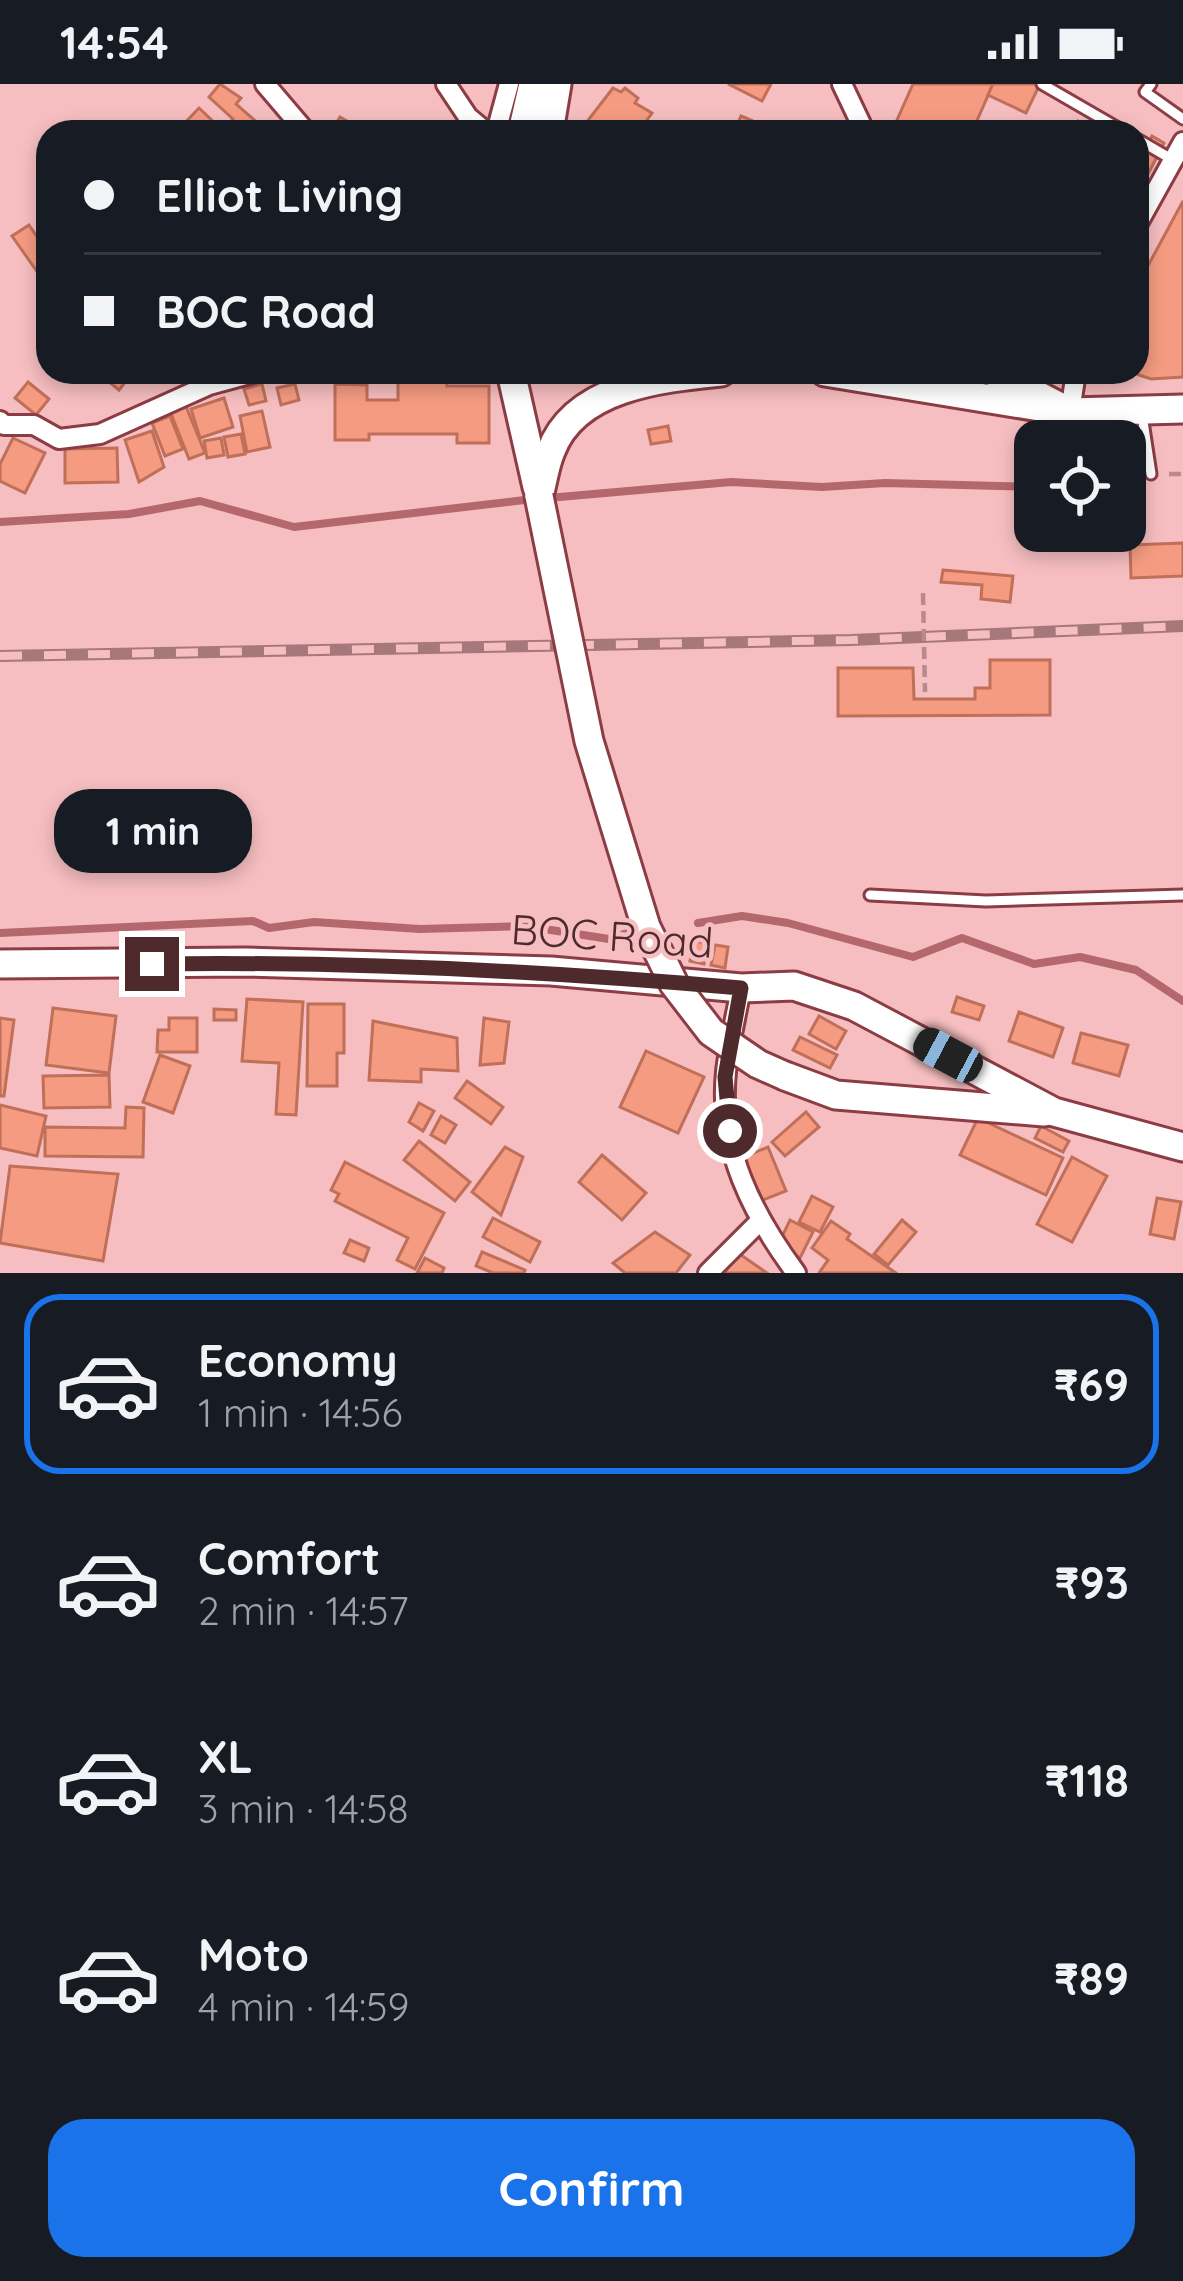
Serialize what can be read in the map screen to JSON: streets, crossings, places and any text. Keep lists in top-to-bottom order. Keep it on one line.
{"streets":{"main road":["BOC Road"]},"page":{"status":"14:54","banner":["Elliot Living","BOC Road"],"bubble":"1 min","list":[{"name":"Economy","note":"1 min · 14:56","value":"₹69"},{"name":"Comfort","note":"2 min · 14:57","value":"₹93"},{"name":"XL","note":"3 min · 14:58","value":"₹118"},{"name":"Moto","note":"4 min · 14:59","value":"₹89"}],"buttons":"Confirm"}}
